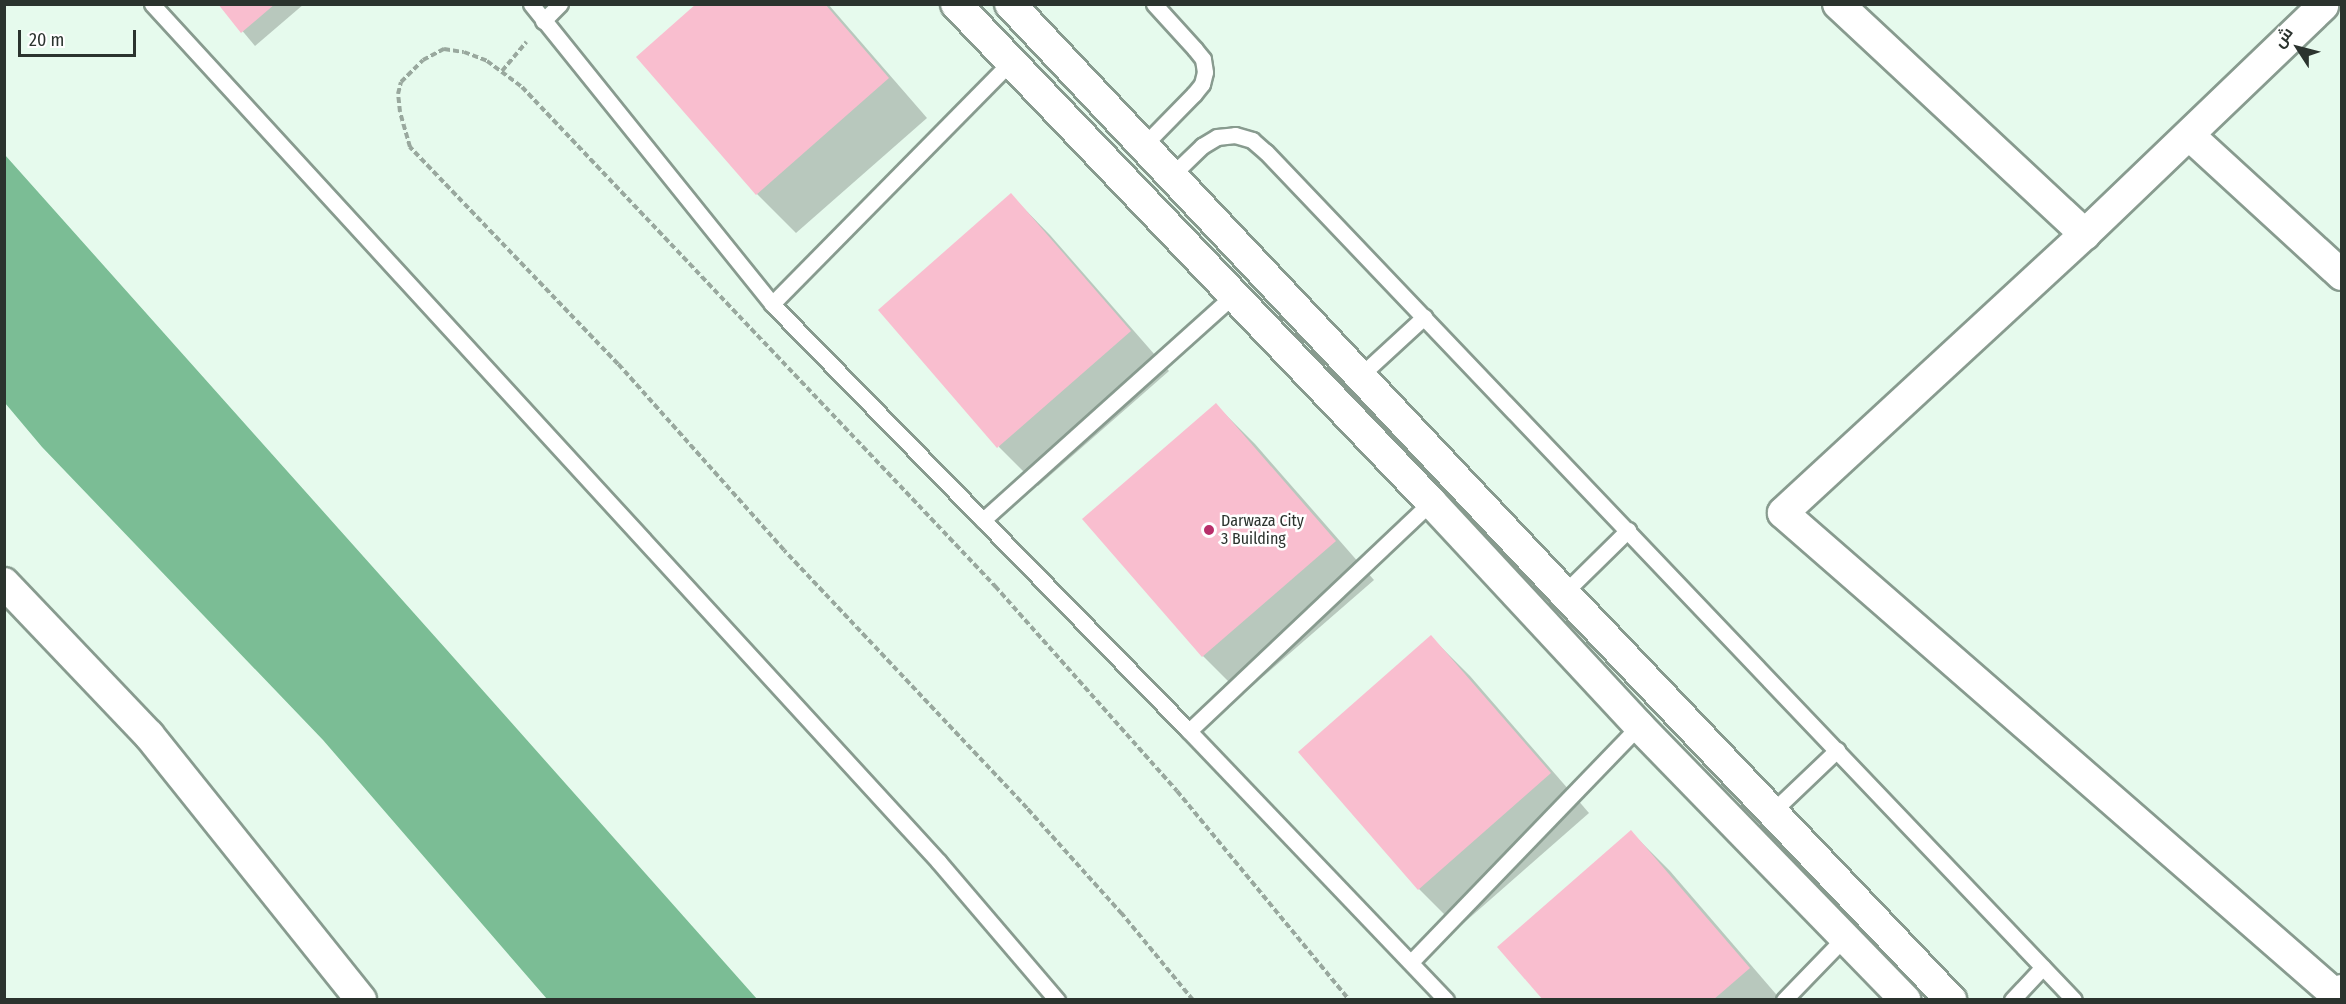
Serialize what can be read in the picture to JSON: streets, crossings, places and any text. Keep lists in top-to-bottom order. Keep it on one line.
{"places":["Darwaza City 3 Building"],"scale_bar":"20 m","north":"top left"}
